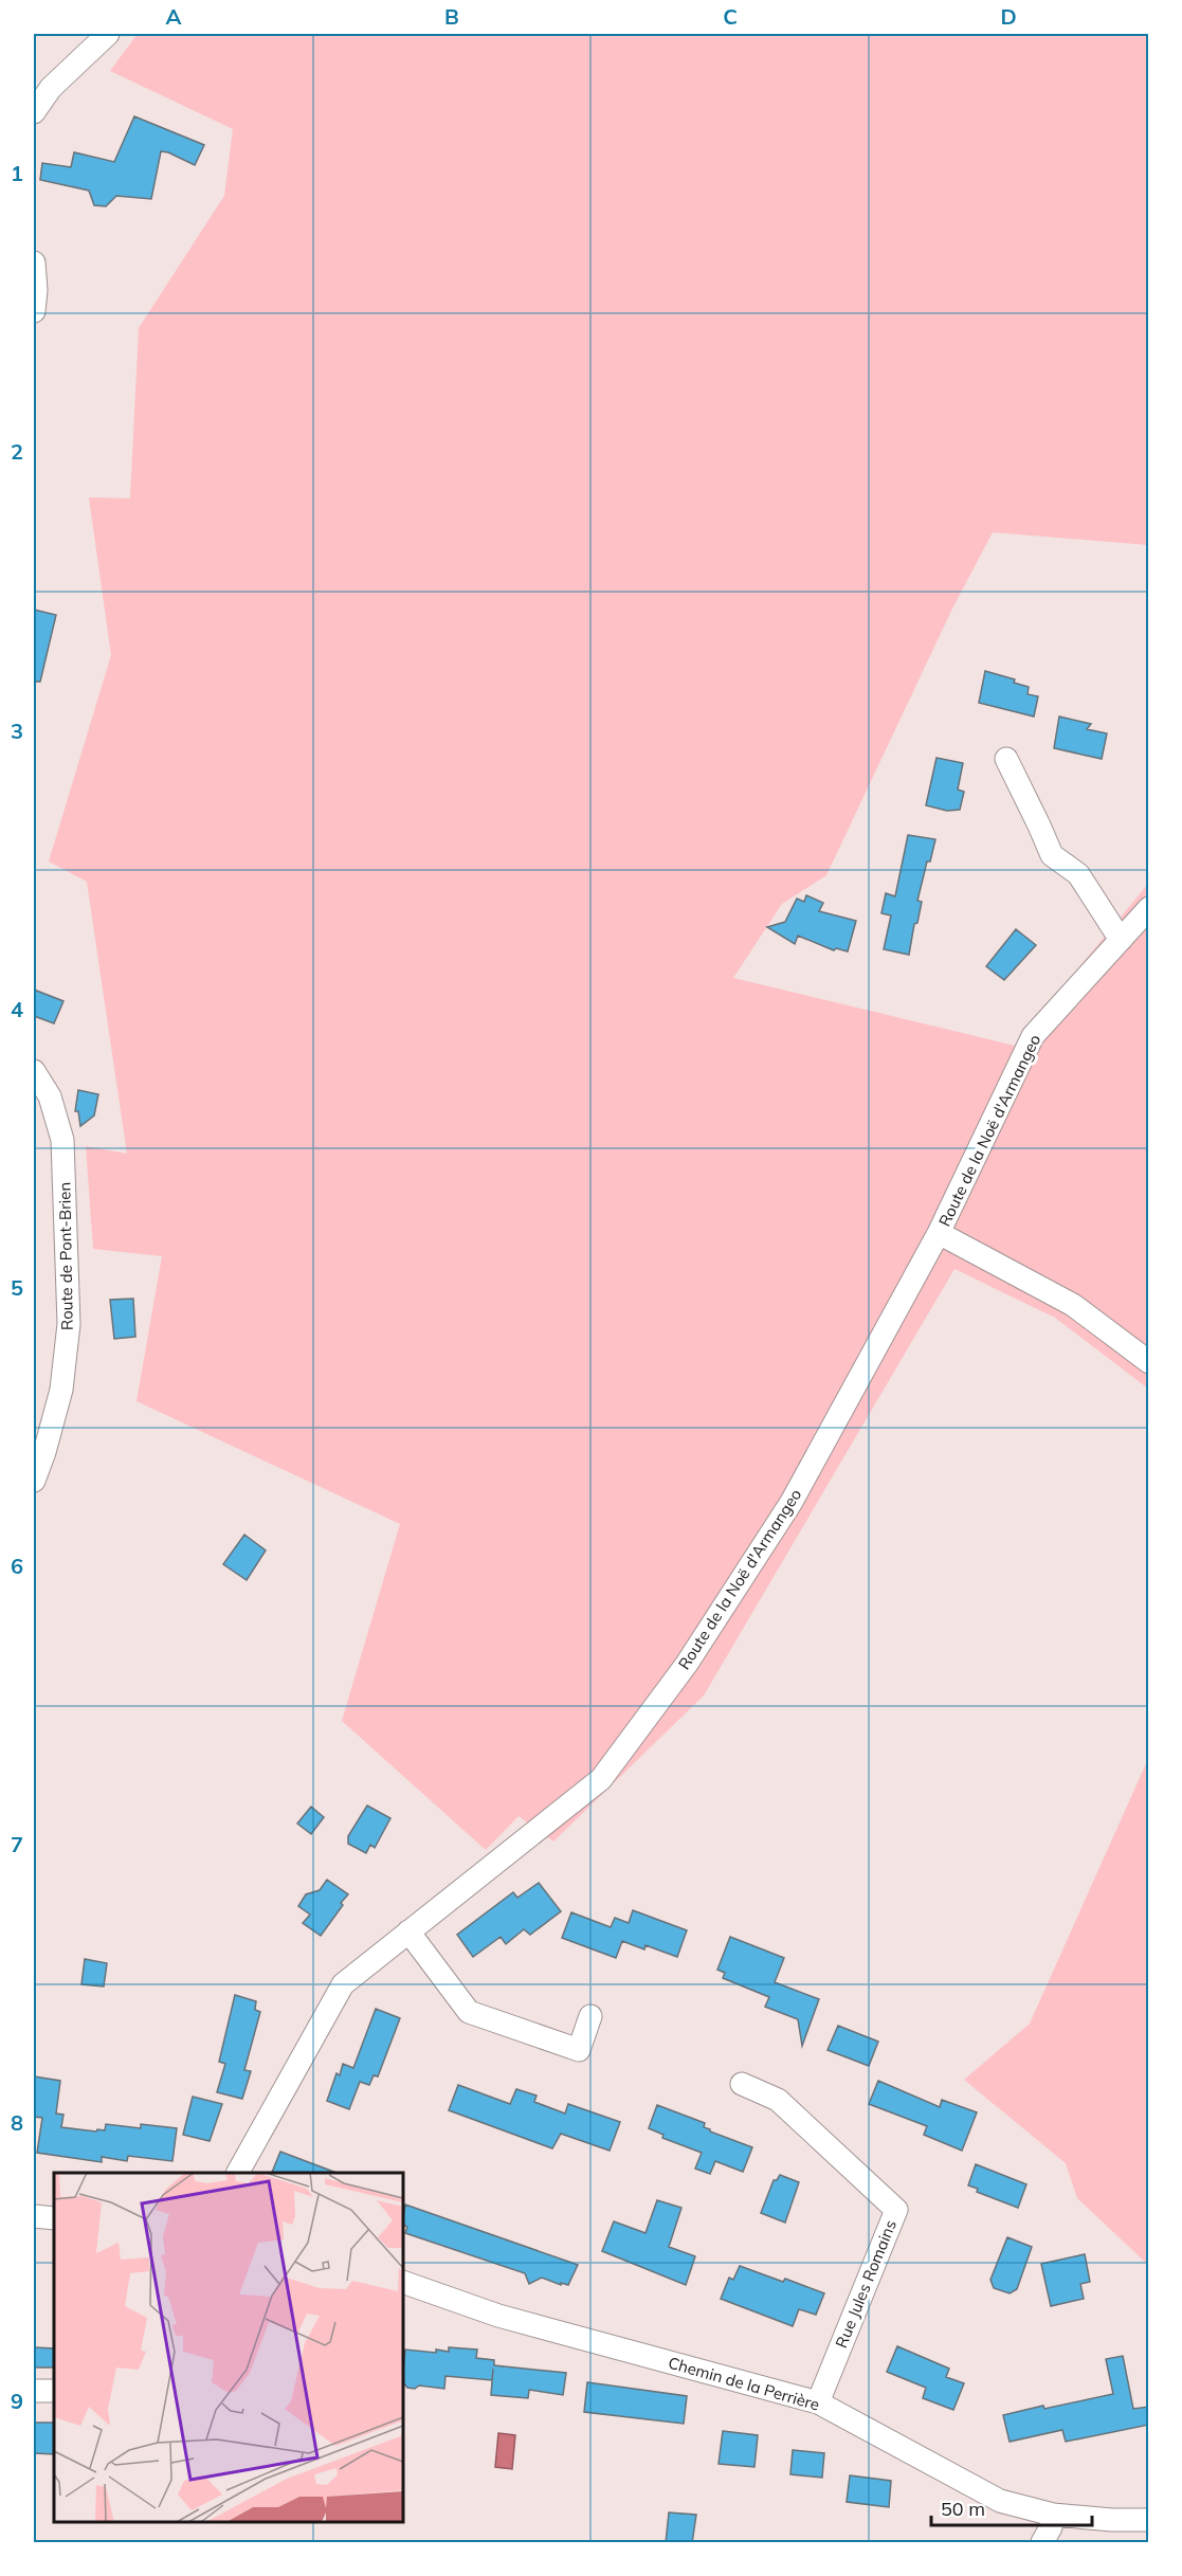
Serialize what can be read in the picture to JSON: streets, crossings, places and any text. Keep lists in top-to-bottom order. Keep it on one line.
{"streets":{"street":["Route de la Noë d'Armangeo","Route de Pont-Brien","Rue Jules Romains","Chemin de la Perrière"]},"crossings":[["Rue Jules Romains","Chemin de la Perrière"]],"scale_bar":"50 m","grid":{"columns":["A","B","C","D"],"rows":["1","2","3","4","5","6","7","8","9"]}}
